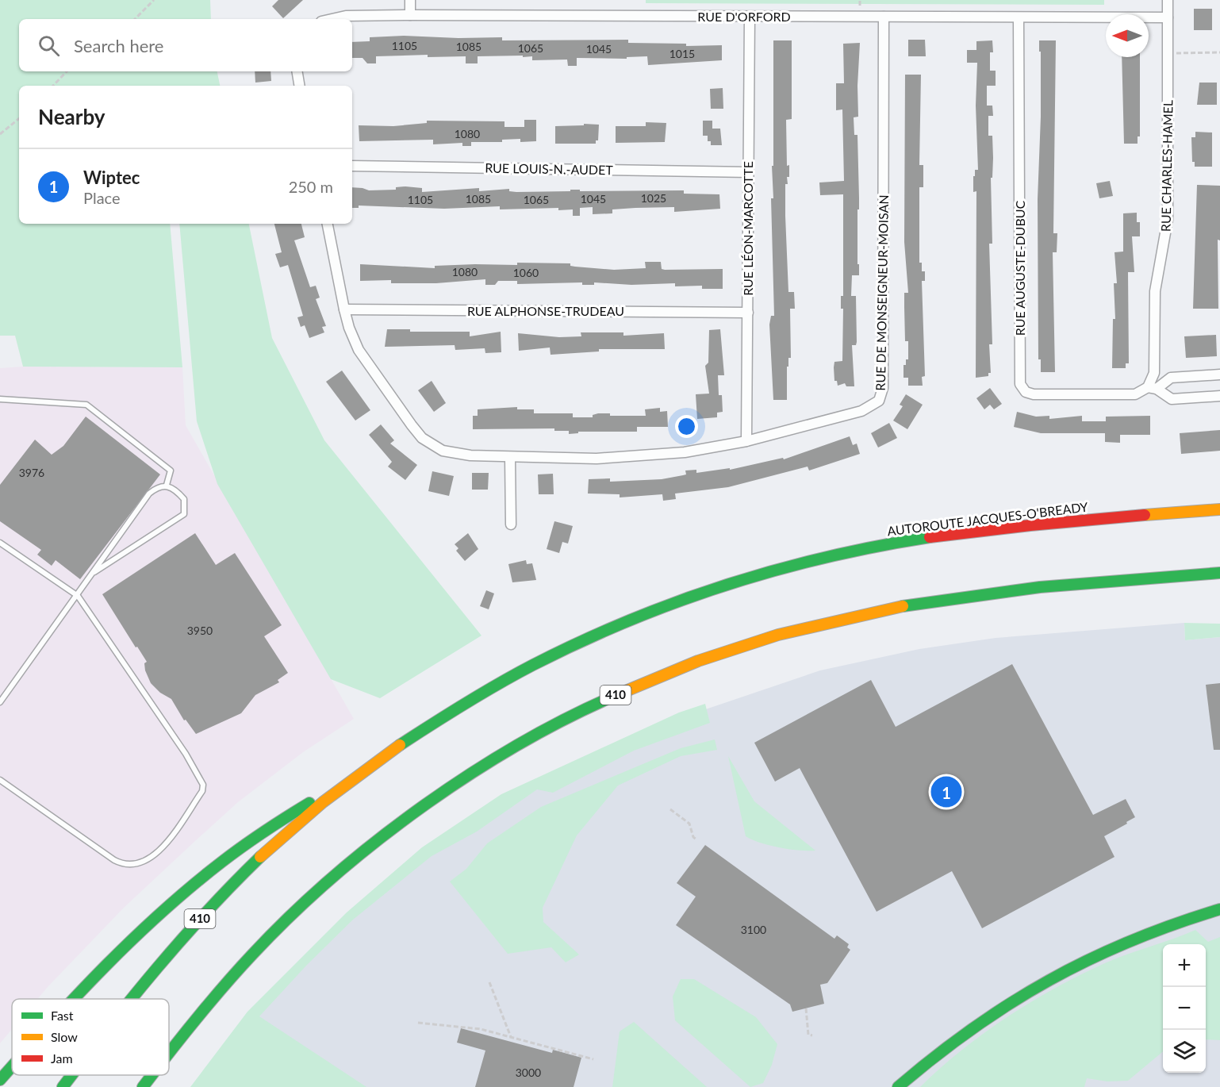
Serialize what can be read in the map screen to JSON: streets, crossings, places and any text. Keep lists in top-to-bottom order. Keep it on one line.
{"streets":{"main road":["AUTOROUTE JACQUES-O'BREADY","410"],"street":["RUE D'ORFORD","RUE CHARLES-HAMEL","RUE LOUIS-N.-AUDET","RUE LÉON-MARCOTTE","RUE AUGUSTE-DUBUC","RUE DE MONSEIGNEUR-MOISAN","RUE ALPHONSE-TRUDEAU"]},"crossings":[["RUE D'ORFORD","RUE CHARLES-HAMEL"],["RUE D'ORFORD","RUE LÉON-MARCOTTE"],["RUE D'ORFORD","RUE AUGUSTE-DUBUC"],["RUE D'ORFORD","RUE DE MONSEIGNEUR-MOISAN"],["RUE CHARLES-HAMEL","RUE AUGUSTE-DUBUC"],["RUE LOUIS-N.-AUDET","RUE LÉON-MARCOTTE"],["RUE LÉON-MARCOTTE","RUE DE MONSEIGNEUR-MOISAN"],["RUE LÉON-MARCOTTE","RUE ALPHONSE-TRUDEAU"],["RUE DE MONSEIGNEUR-MOISAN","RUE ALPHONSE-TRUDEAU"]],"house_numbers":["1105","1085","1065","1045","1015","1080","1025","1085","1045","1105","1065","1080","1060","3976","3950","3100","3000"],"legend":["Fast","Slow","Jam"],"north":"left","page":{"search":"Search here","heading":"Nearby","list":[{"mark":"1","name":"Wiptec","note":"Place","value":"250 m"}],"pins":"1","map_buttons":["+","−"]}}
